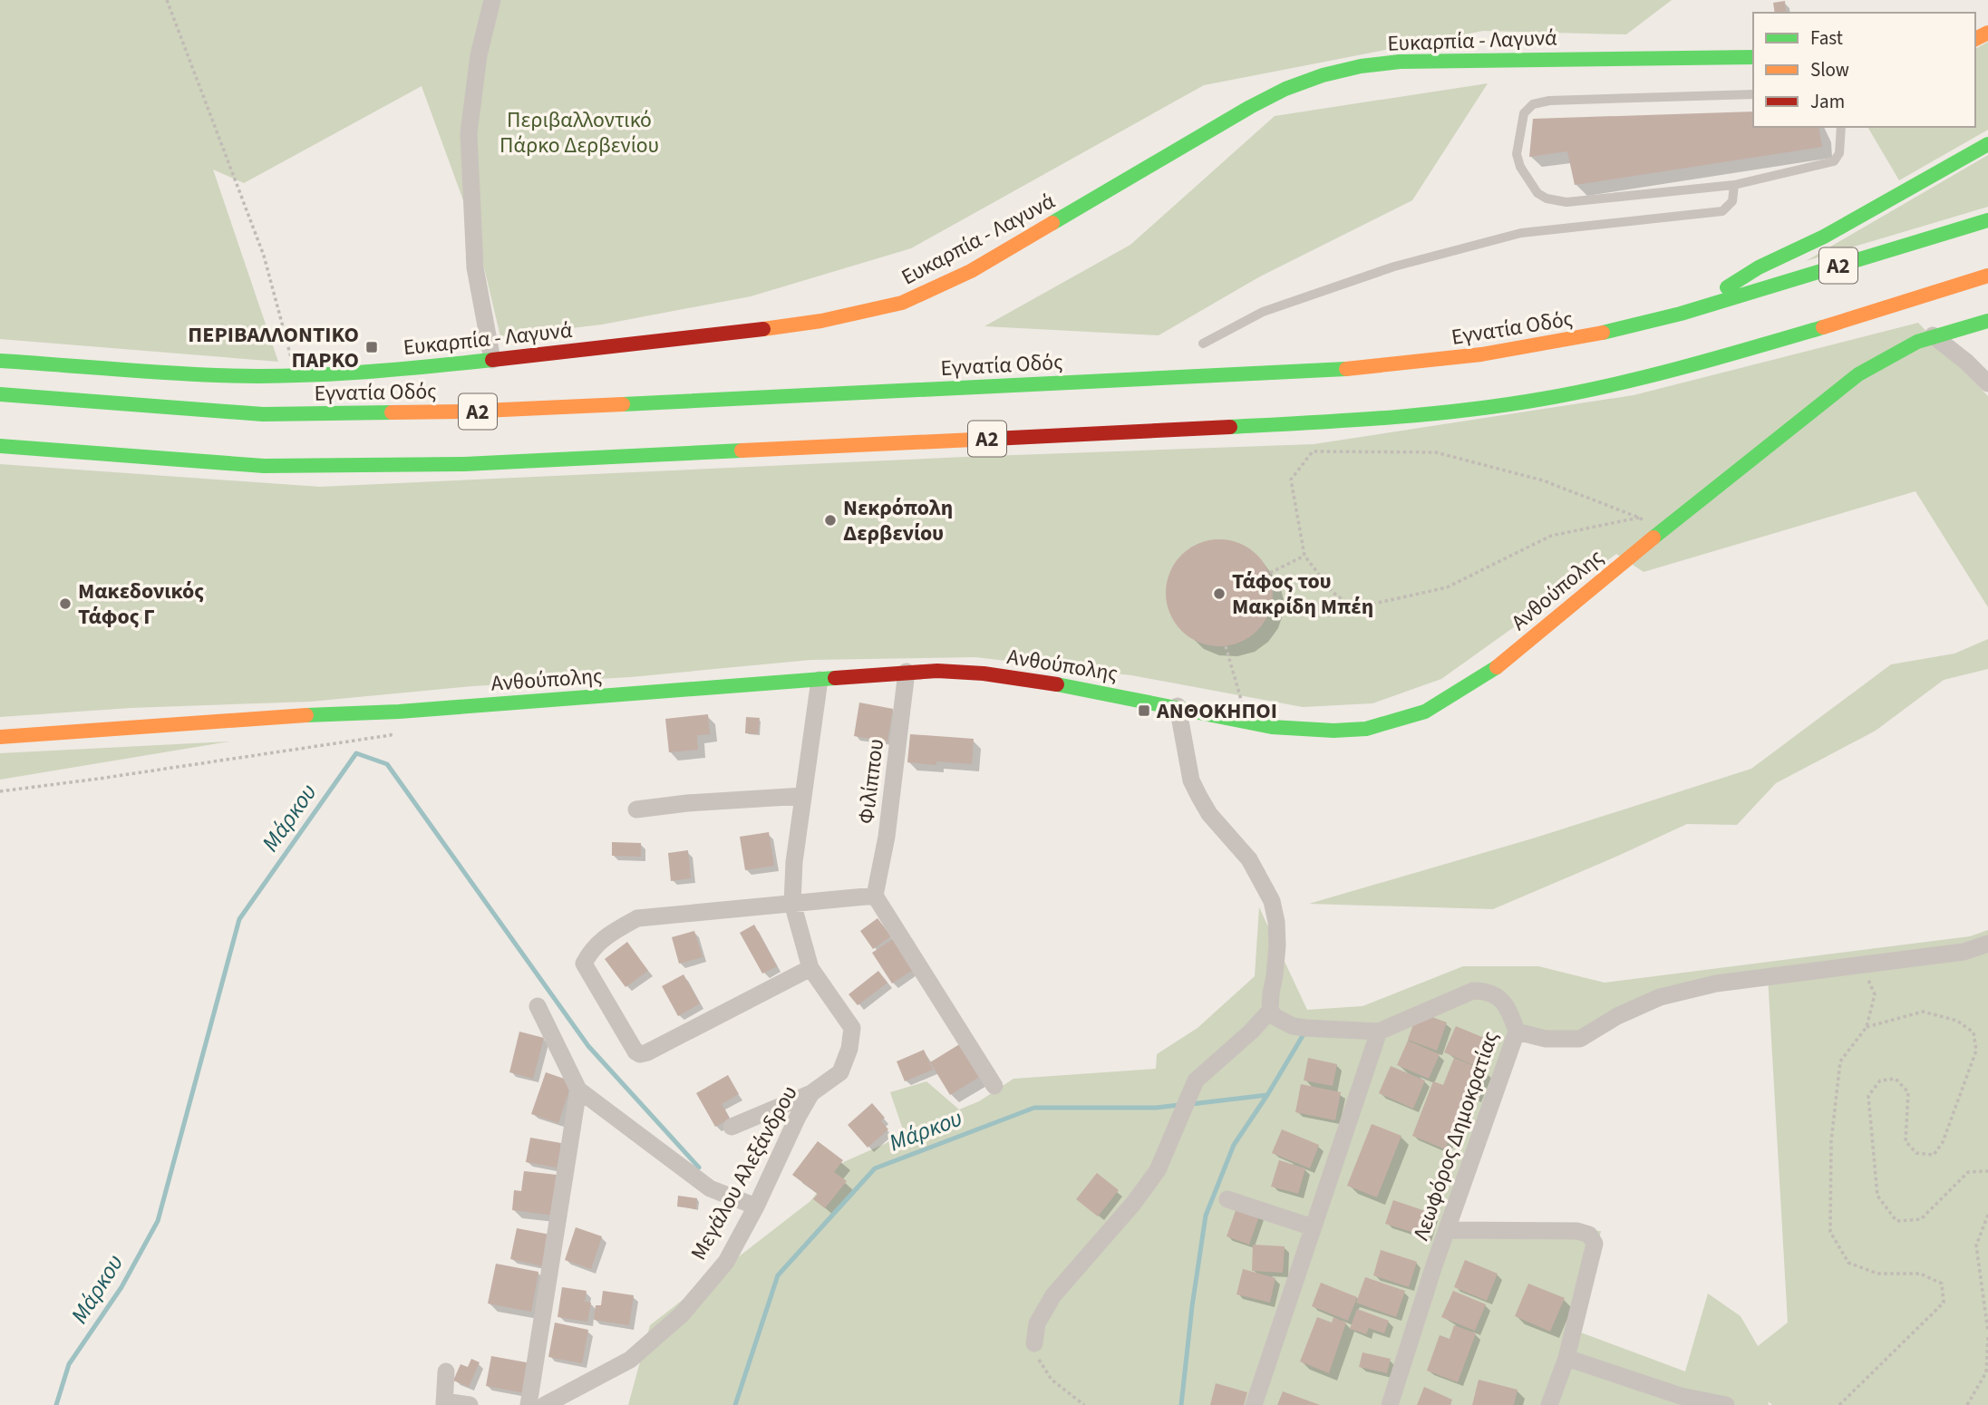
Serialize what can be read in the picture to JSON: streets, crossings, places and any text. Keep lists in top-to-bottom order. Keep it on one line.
{"streets":{"main road":["Ευκαρπία - Λαγυνά","Α2","Εγνατία Οδός","Ανθούπολης"],"street":["Φιλίππου","Λεωφόρος Δημοκρατίας","Μεγάλου Αλεξάνδρου"]},"crossings":[["Ανθούπολης","Φιλίππου"],["Ανθούπολης","Μεγάλου Αλεξάνδρου"]],"water":["Μάρκου"],"parks":["Περιβαλλοντικό Πάρκο Δερβενίου"],"places":{"transit":["ΠΕΡΙΒΑΛΛΟΝΤΙΚΟ ΠΑΡΚΟ","ΑΝΘΟΚΗΠΟΙ"],"other":["Νεκρόπολη Δερβενίου","Τάφος του Μακρίδη Μπέη","Μακεδονικός Τάφος Γ"]},"legend":["Fast","Slow","Jam"]}
